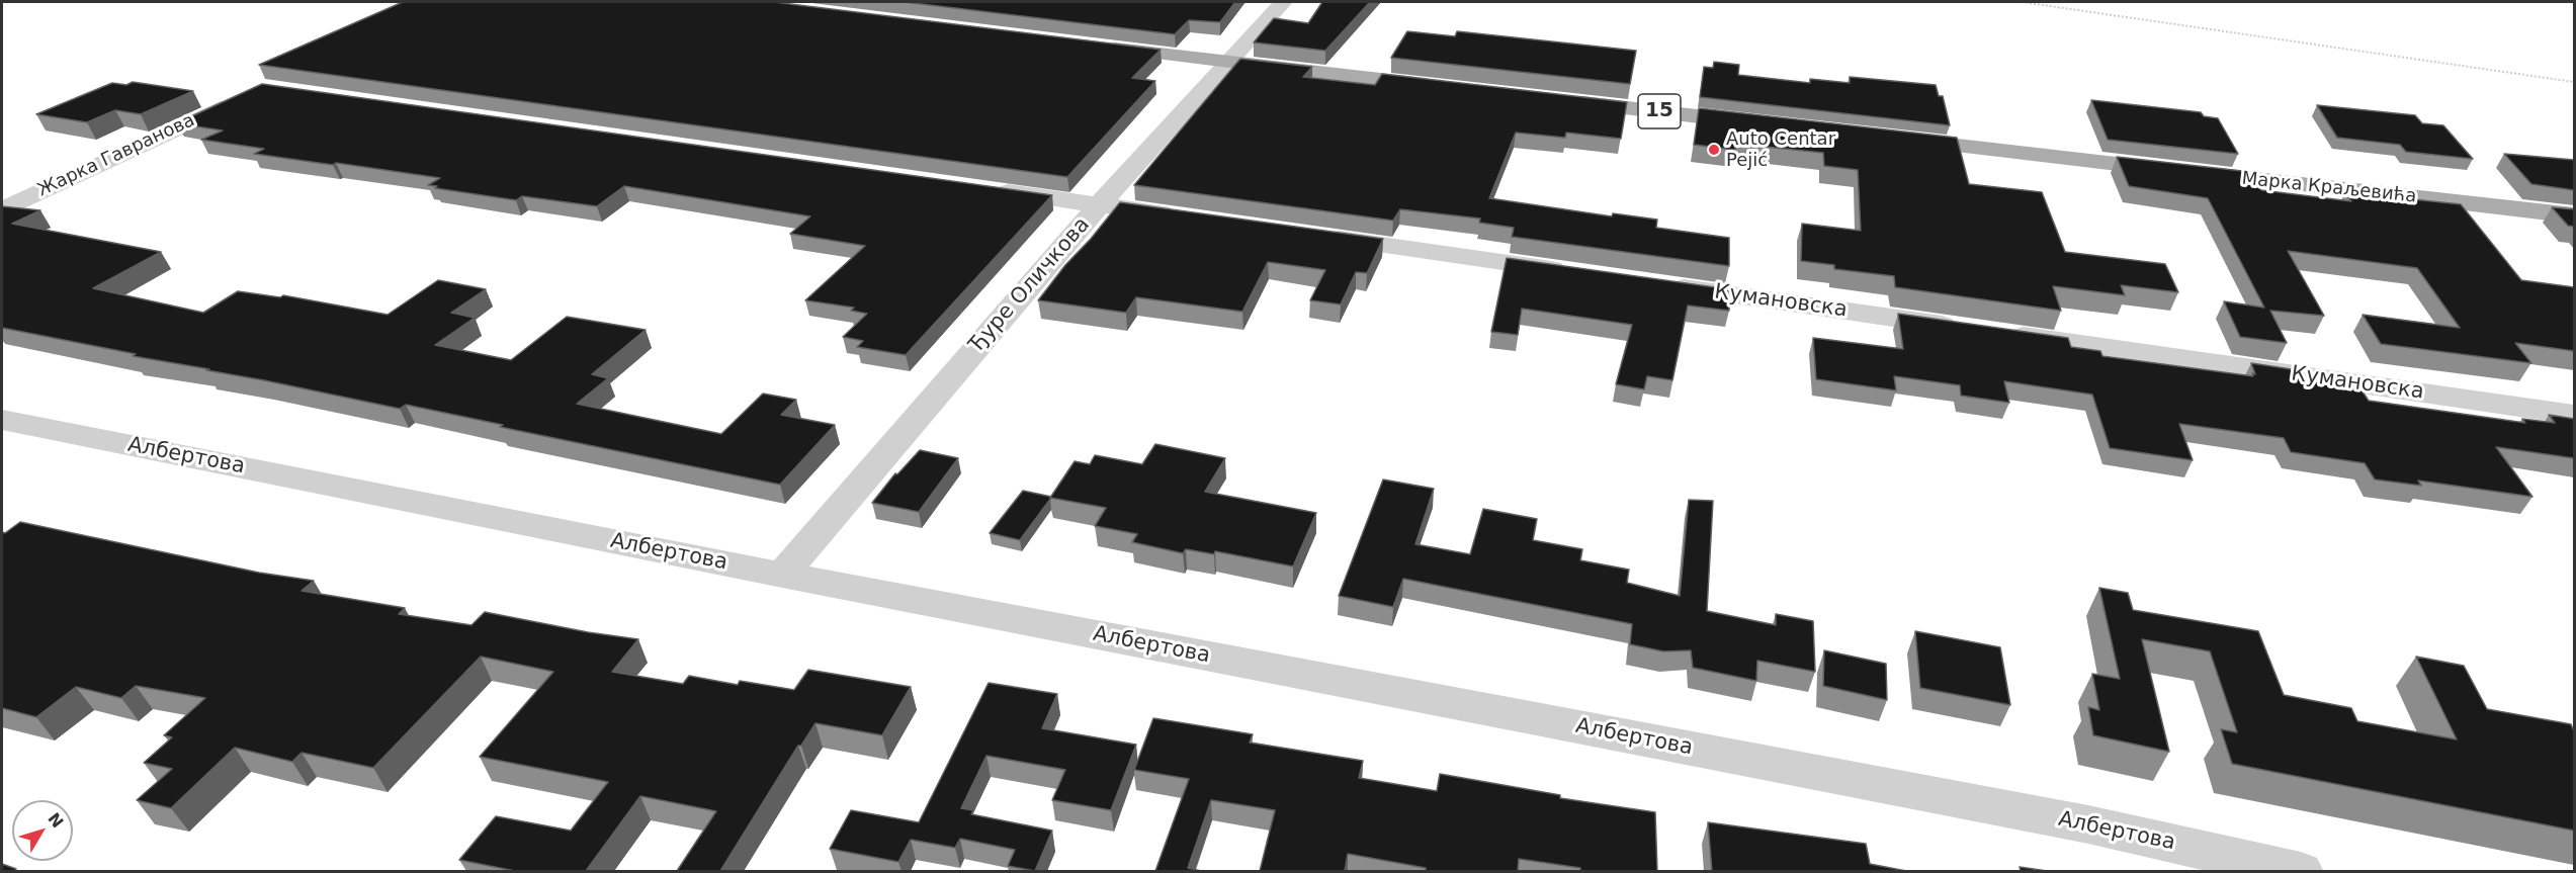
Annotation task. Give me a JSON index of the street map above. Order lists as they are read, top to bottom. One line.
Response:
{"streets":{"main road":["15","Марка Краљевића"],"street":["Жарка Гавранова","Ђуре Оличкова","Кумановска","Албертова"]},"crossings":[["Ђуре Оличкова","Албертова"]],"places":["Auto Centar Pejić"],"north":"top right"}
